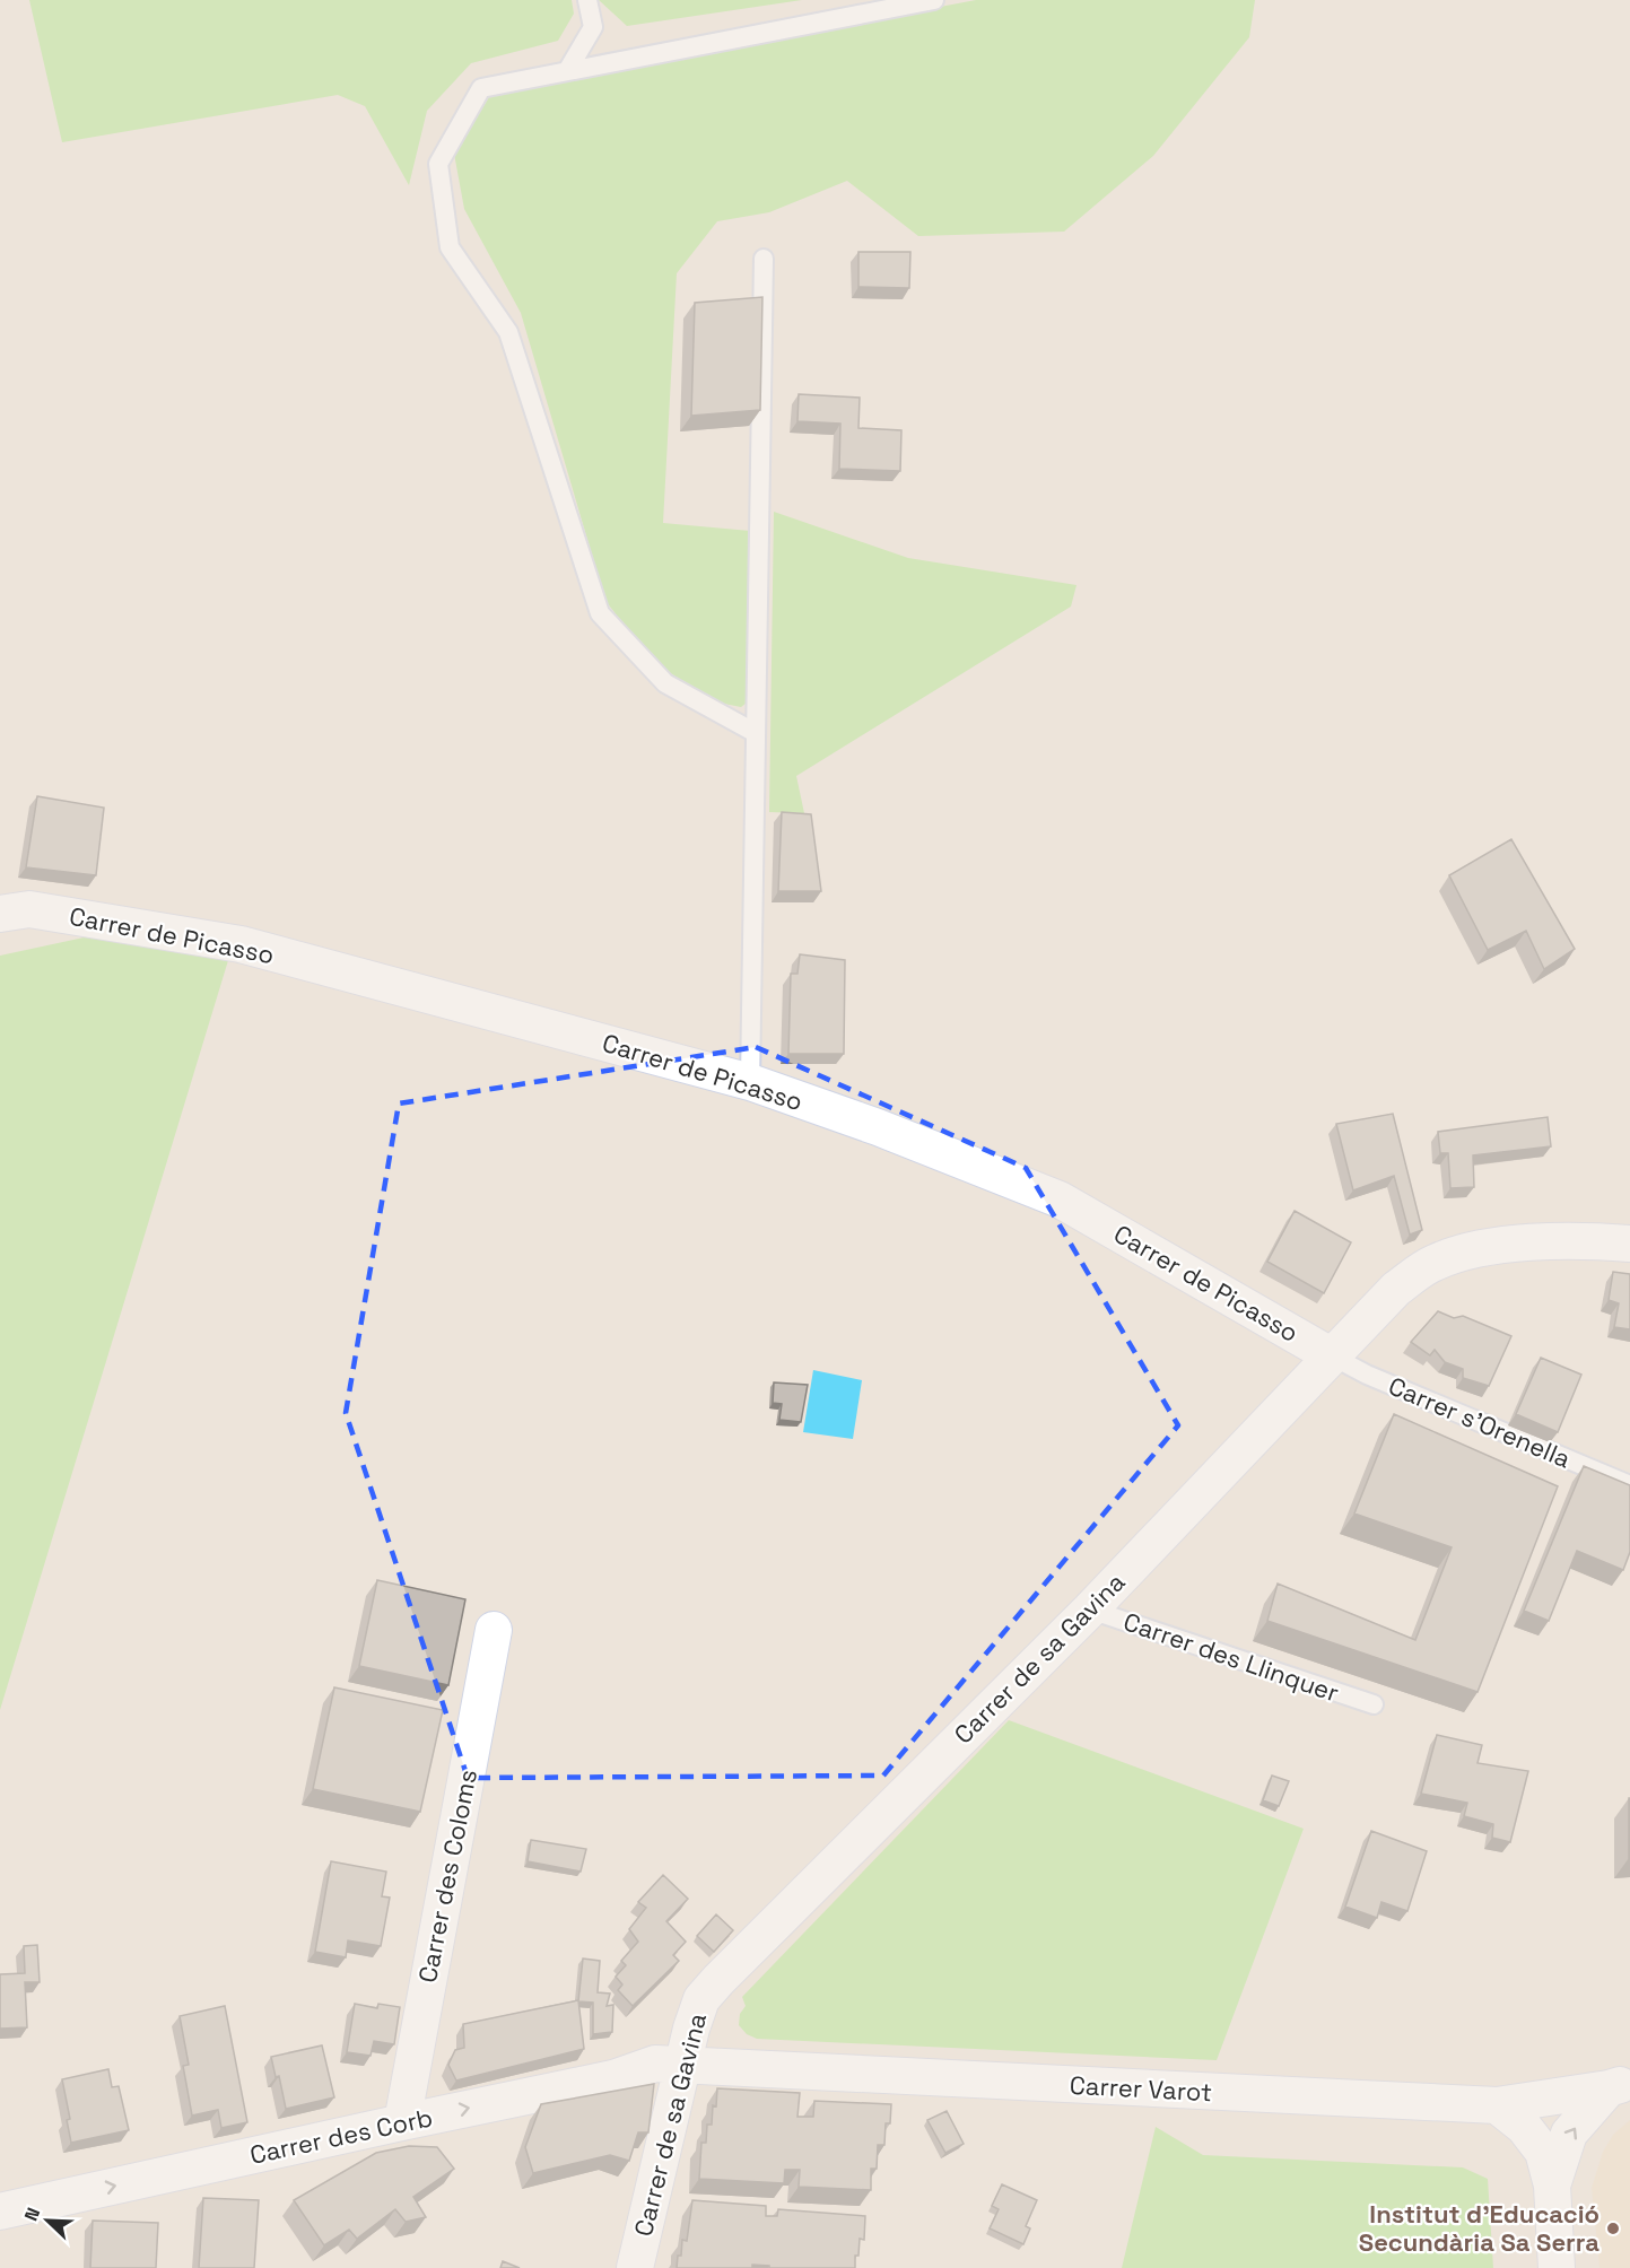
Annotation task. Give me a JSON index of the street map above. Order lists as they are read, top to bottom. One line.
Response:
{"streets":{"street":["Carrer de Picasso","Carrer de sa Gavina","Carrer des Coloms","Carrer Varot","Carrer des Corb"],"lane":["Carrer s'Orenella","Carrer des Llinquer"]},"crossings":[["Carrer de Picasso","Carrer s'Orenella"],["Carrer de Picasso","Carrer de sa Gavina"],["Carrer s'Orenella","Carrer de sa Gavina"],["Carrer des Llinquer","Carrer de sa Gavina"],["Carrer de sa Gavina","Carrer Varot"],["Carrer de sa Gavina","Carrer des Corb"],["Carrer des Coloms","Carrer des Corb"],["Carrer Varot","Carrer des Corb"]],"one_way":["Carrer des Corb"],"places":["Institut d'Educació Secundària Sa Serra"],"north":"top left"}
